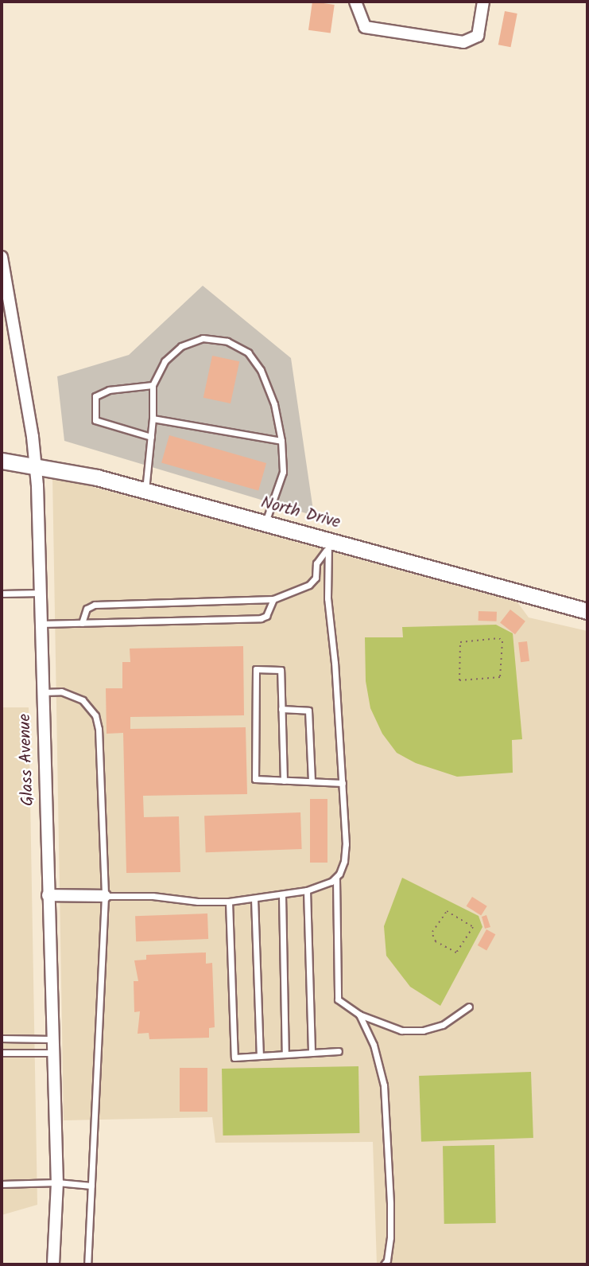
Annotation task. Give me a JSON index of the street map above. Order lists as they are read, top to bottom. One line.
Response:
{"streets":{"main road":["North Drive"],"street":["Glass Avenue"]},"crossings":[["North Drive","Glass Avenue"]]}
